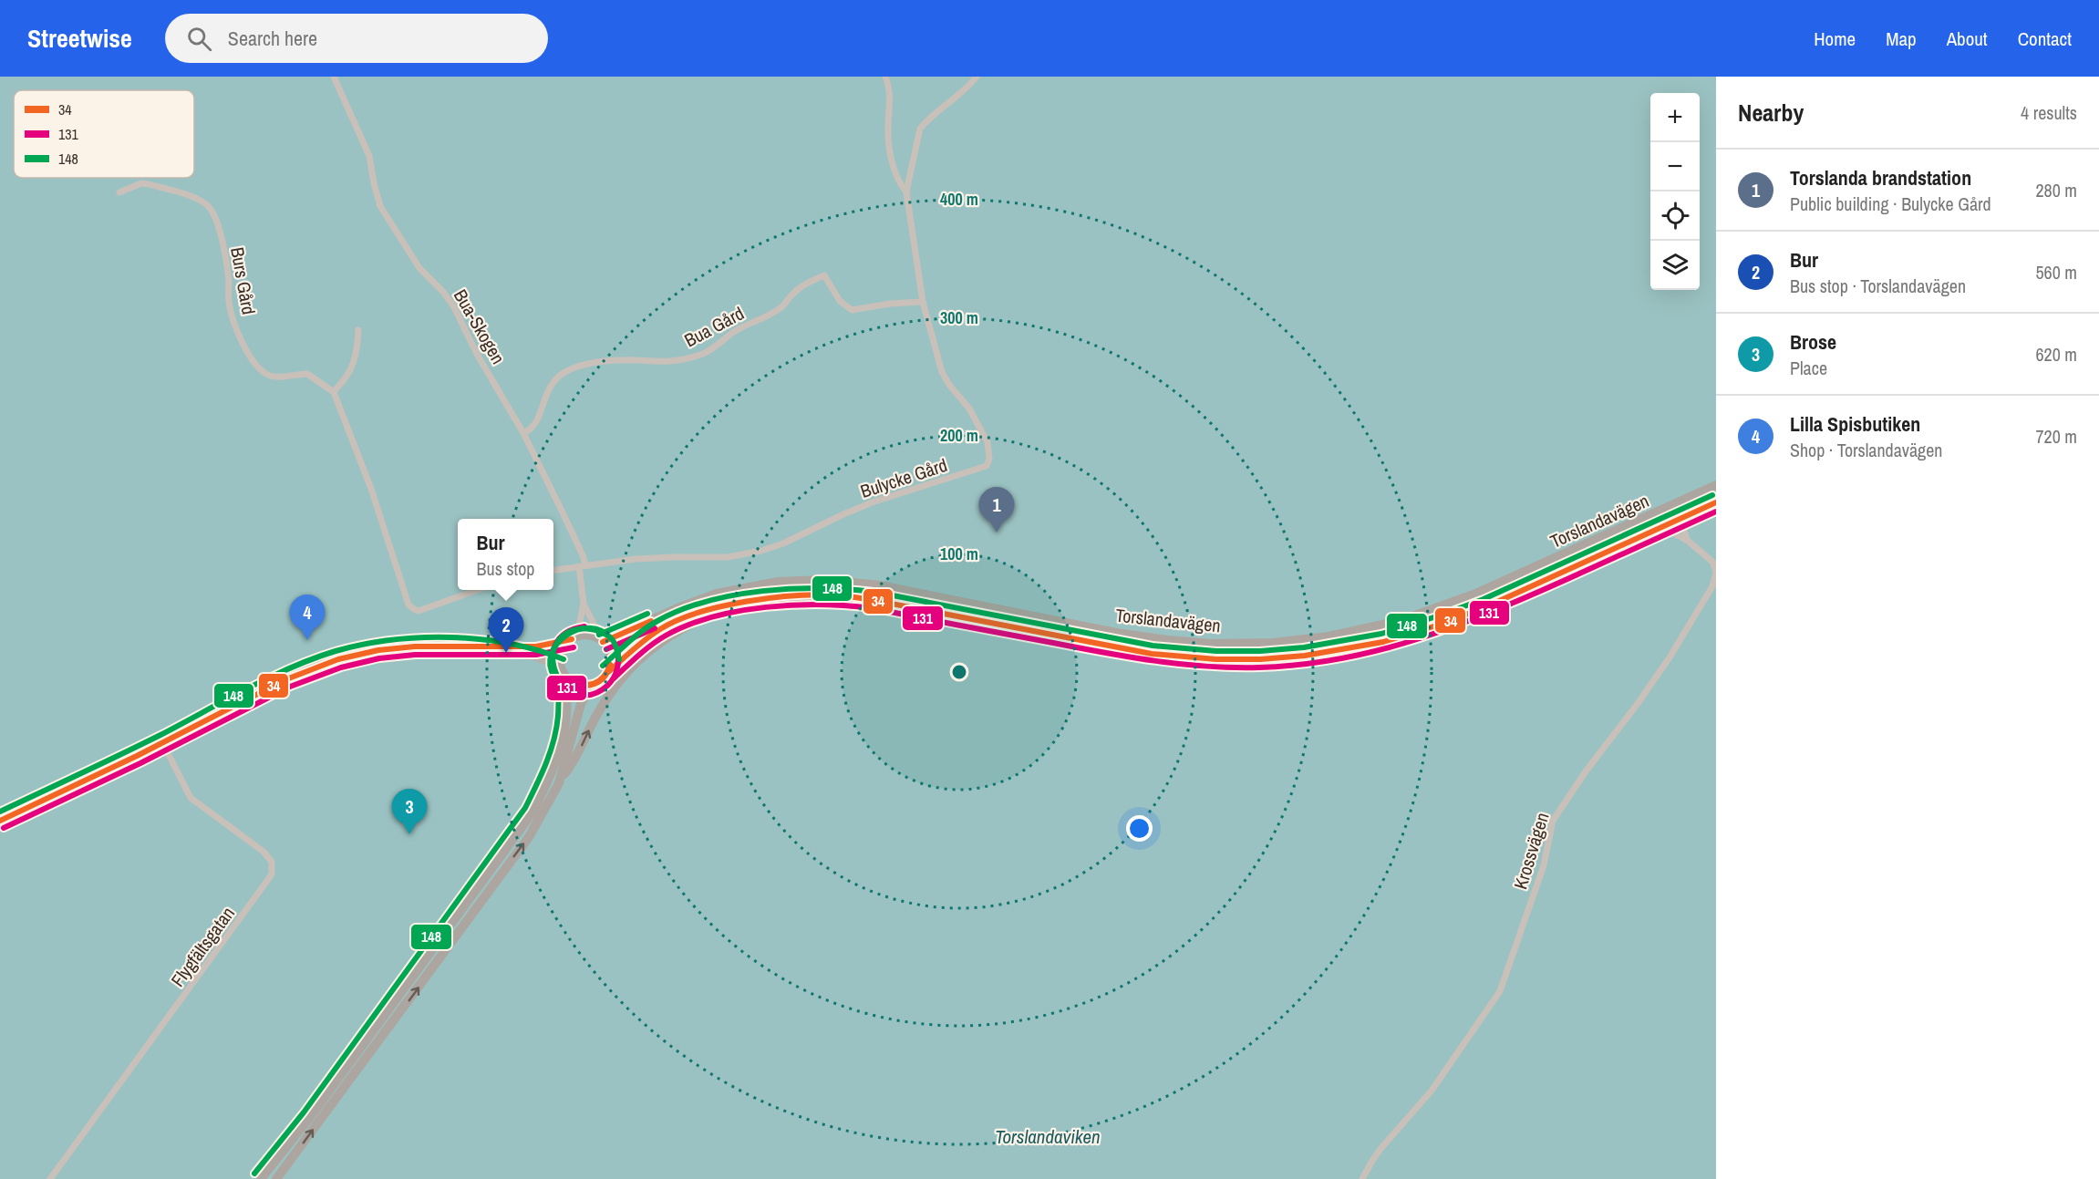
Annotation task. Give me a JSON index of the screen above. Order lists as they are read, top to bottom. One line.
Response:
{"streets":{"main road":["Torslandavägen"],"street":["Burs Gård","Bua-Skogen","Bua Gård","Bulycke Gård","Krossvägen","Flygfältsgatan"]},"crossings":[["Bua-Skogen","Bua Gård"],["Bua-Skogen","Bulycke Gård"],["Bua Gård","Bulycke Gård"],["Torslandavägen","Krossvägen"],["Torslandavägen","Flygfältsgatan"]],"water":["Torslandaviken"],"lines":["transit line 148","transit line 34","transit line 131"],"legend":["34","131","148"],"page":{"header":"Streetwise","search":"Search here","nav":["Home","Map","About","Contact"],"heading":["Nearby","4 results"],"map_buttons":["+","−"],"list":[{"mark":"1","name":"Torslanda brandstation","note":"Public building · Bulycke Gård","value":"280 m"},{"mark":"2","name":"Bur","note":"Bus stop · Torslandavägen","value":"560 m"},{"mark":"3","name":"Brose","note":"Place","value":"620 m"},{"mark":"4","name":"Lilla Spisbutiken","note":"Shop · Torslandavägen","value":"720 m"}],"pins":["1","4","2","3"],"popup":["Bur","Bus stop"]},"rings":["400 m","300 m","200 m","100 m"]}
